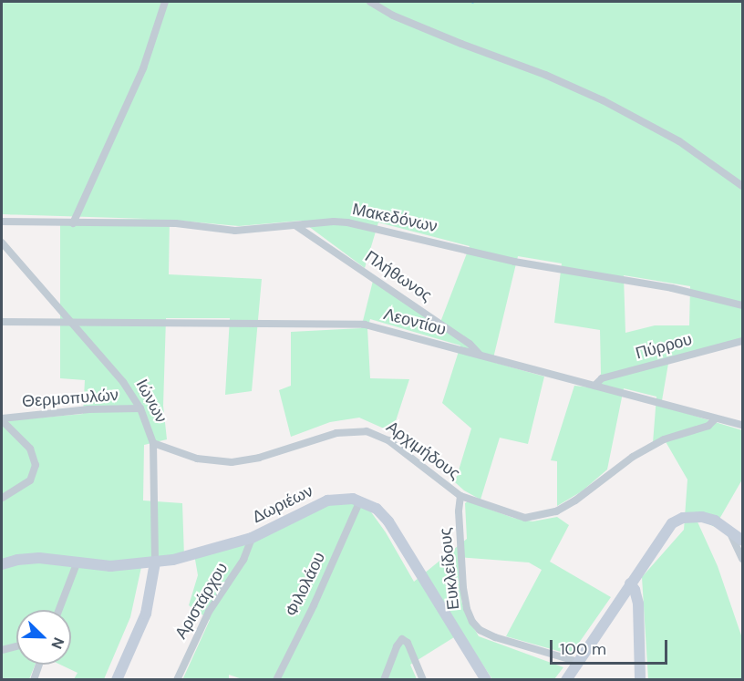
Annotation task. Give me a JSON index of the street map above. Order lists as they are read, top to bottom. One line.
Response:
{"streets":{"street":["Μακεδόνων","Πλήθωνος","Λεοντίου","Πύρρου","Θερμοπυλών","Ιώνων","Αρχιμήδους","Δωριέων","Ευκλείδους","Φιλολάου","Αριστάρχου"]},"crossings":[["Μακεδόνων","Πλήθωνος"],["Πλήθωνος","Λεοντίου"],["Λεοντίου","Πύρρου"],["Λεοντίου","Ιώνων"],["Λεοντίου","Αρχιμήδους"],["Θερμοπυλών","Ιώνων"],["Ιώνων","Αρχιμήδους"],["Ιώνων","Δωριέων"],["Αρχιμήδους","Ευκλείδους"],["Δωριέων","Φιλολάου"],["Δωριέων","Αριστάρχου"]],"scale_bar":"100 m","north":"bottom right"}
